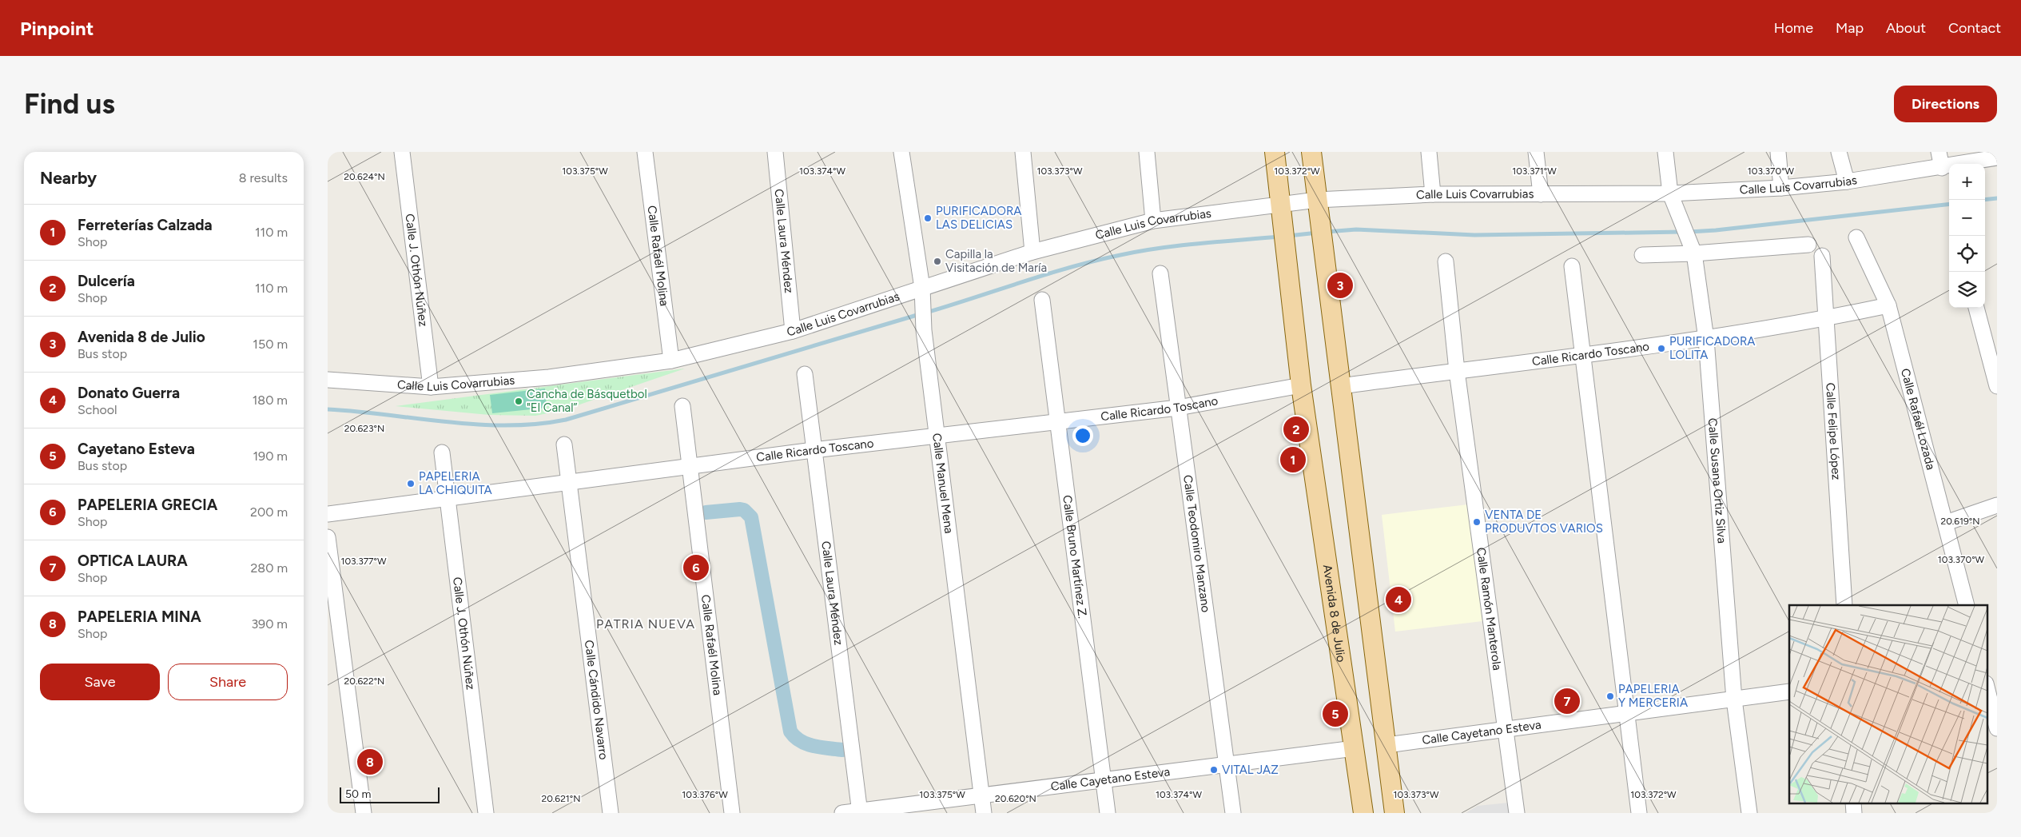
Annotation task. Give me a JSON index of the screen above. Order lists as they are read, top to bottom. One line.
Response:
{"streets":{"main road":["Avenida 8 de Julio"],"street":["Calle Luis Covarrubias","Calle Laura Méndez","Calle Rafaél Molina","Calle J. Othón Núñez","Calle Ricardo Toscano","Calle Rafaél Lozada","Calle Felipe López","Calle Susana Ortiz Silva","Calle Manuel Mena","Calle Teodomiro Manzano","Calle Bruno Martínez Z.","Calle Ramón Manterola","Calle Cándido Navarro","Calle Cayetano Esteva"]},"crossings":[["Calle Luis Covarrubias","Calle Laura Méndez"],["Calle Luis Covarrubias","Calle Rafaél Molina"],["Calle Luis Covarrubias","Calle J. Othón Núñez"],["Calle Luis Covarrubias","Calle Susana Ortiz Silva"],["Calle Luis Covarrubias","Calle Manuel Mena"],["Calle Luis Covarrubias","Avenida 8 de Julio"],["Calle Laura Méndez","Calle Ricardo Toscano"],["Calle Laura Méndez","Calle Cayetano Esteva"],["Calle Rafaél Molina","Calle Ricardo Toscano"],["Calle J. Othón Núñez","Calle Ricardo Toscano"],["Calle Ricardo Toscano","Calle Rafaél Lozada"],["Calle Ricardo Toscano","Calle Felipe López"],["Calle Ricardo Toscano","Calle Susana Ortiz Silva"],["Calle Ricardo Toscano","Calle Manuel Mena"],["Calle Ricardo Toscano","Calle Teodomiro Manzano"],["Calle Ricardo Toscano","Calle Bruno Martínez Z."],["Calle Ricardo Toscano","Calle Ramón Manterola"],["Calle Ricardo Toscano","Avenida 8 de Julio"],["Calle Ricardo Toscano","Calle Cándido Navarro"],["Calle Susana Ortiz Silva","Calle Cayetano Esteva"],["Calle Manuel Mena","Calle Cayetano Esteva"],["Calle Teodomiro Manzano","Calle Cayetano Esteva"],["Calle Bruno Martínez Z.","Calle Cayetano Esteva"],["Calle Ramón Manterola","Calle Cayetano Esteva"],["Avenida 8 de Julio","Calle Cayetano Esteva"]],"districts":["PATRIA NUEVA"],"places":["PURIFICADORA LAS DELICIAS","Capilla la Visitación de María","PURIFICADORA LOLITA","Cancha de Básquetbol \"El Canal”","PAPELERIA LA CHIQUITA","VENTA DE PRODUVTOS VARIOS","PAPELERIA Y MERCERIA","VITAL JAZ"],"scale_bar":"50 m","page":{"header":"Pinpoint","nav":["Home","Map","About","Contact"],"buttons":["Directions",["Save","Share"]],"title":"Find us","heading":["Nearby","8 results"],"map_buttons":["+","−"],"list":[{"mark":"1","name":"Ferreterías Calzada","note":"Shop","value":"110 m"},{"mark":"2","name":"Dulcería","note":"Shop","value":"110 m"},{"mark":"3","name":"Avenida 8 de Julio","note":"Bus stop","value":"150 m"},{"mark":"4","name":"Donato Guerra","note":"School","value":"180 m"},{"mark":"5","name":"Cayetano Esteva","note":"Bus stop","value":"190 m"},{"mark":"6","name":"PAPELERIA GRECIA","note":"Shop","value":"200 m"},{"mark":"7","name":"OPTICA LAURA","note":"Shop","value":"280 m"},{"mark":"8","name":"PAPELERIA MINA","note":"Shop","value":"390 m"}],"pins":["3","2","1","6","4","7","5","8"],"scale":"50 m"},"coordinates":["103.375°W","103.374°W","103.373°W","103.372°W","103.370°W","103.371°W","20.624°N","20.623°N","20.619°N","103.377°W","20.622°N","103.376°W","20.621°N","20.620°N"]}
